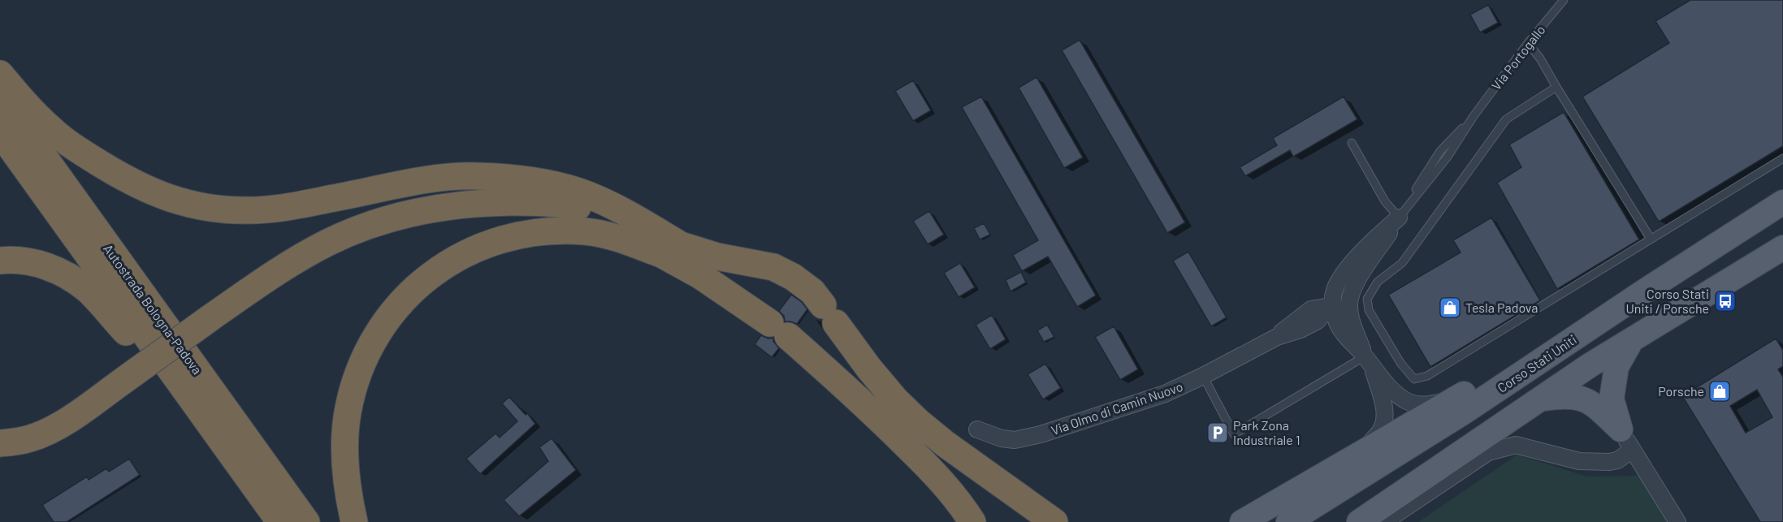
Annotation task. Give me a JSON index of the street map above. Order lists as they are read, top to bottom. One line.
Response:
{"streets":{"highway":["Autostrada Bologna-Padova"],"main road":["Corso Stati Uniti"],"street":["Via Portogallo","Via Olmo di Camin Nuovo"]},"crossings":[["Via Portogallo","Via Olmo di Camin Nuovo"]],"places":{"bus stop":["Corso Stati Uniti / Porsche"],"shop":["Tesla Padova","Porsche"],"parking":["Park Zona Industriale 1"]}}
